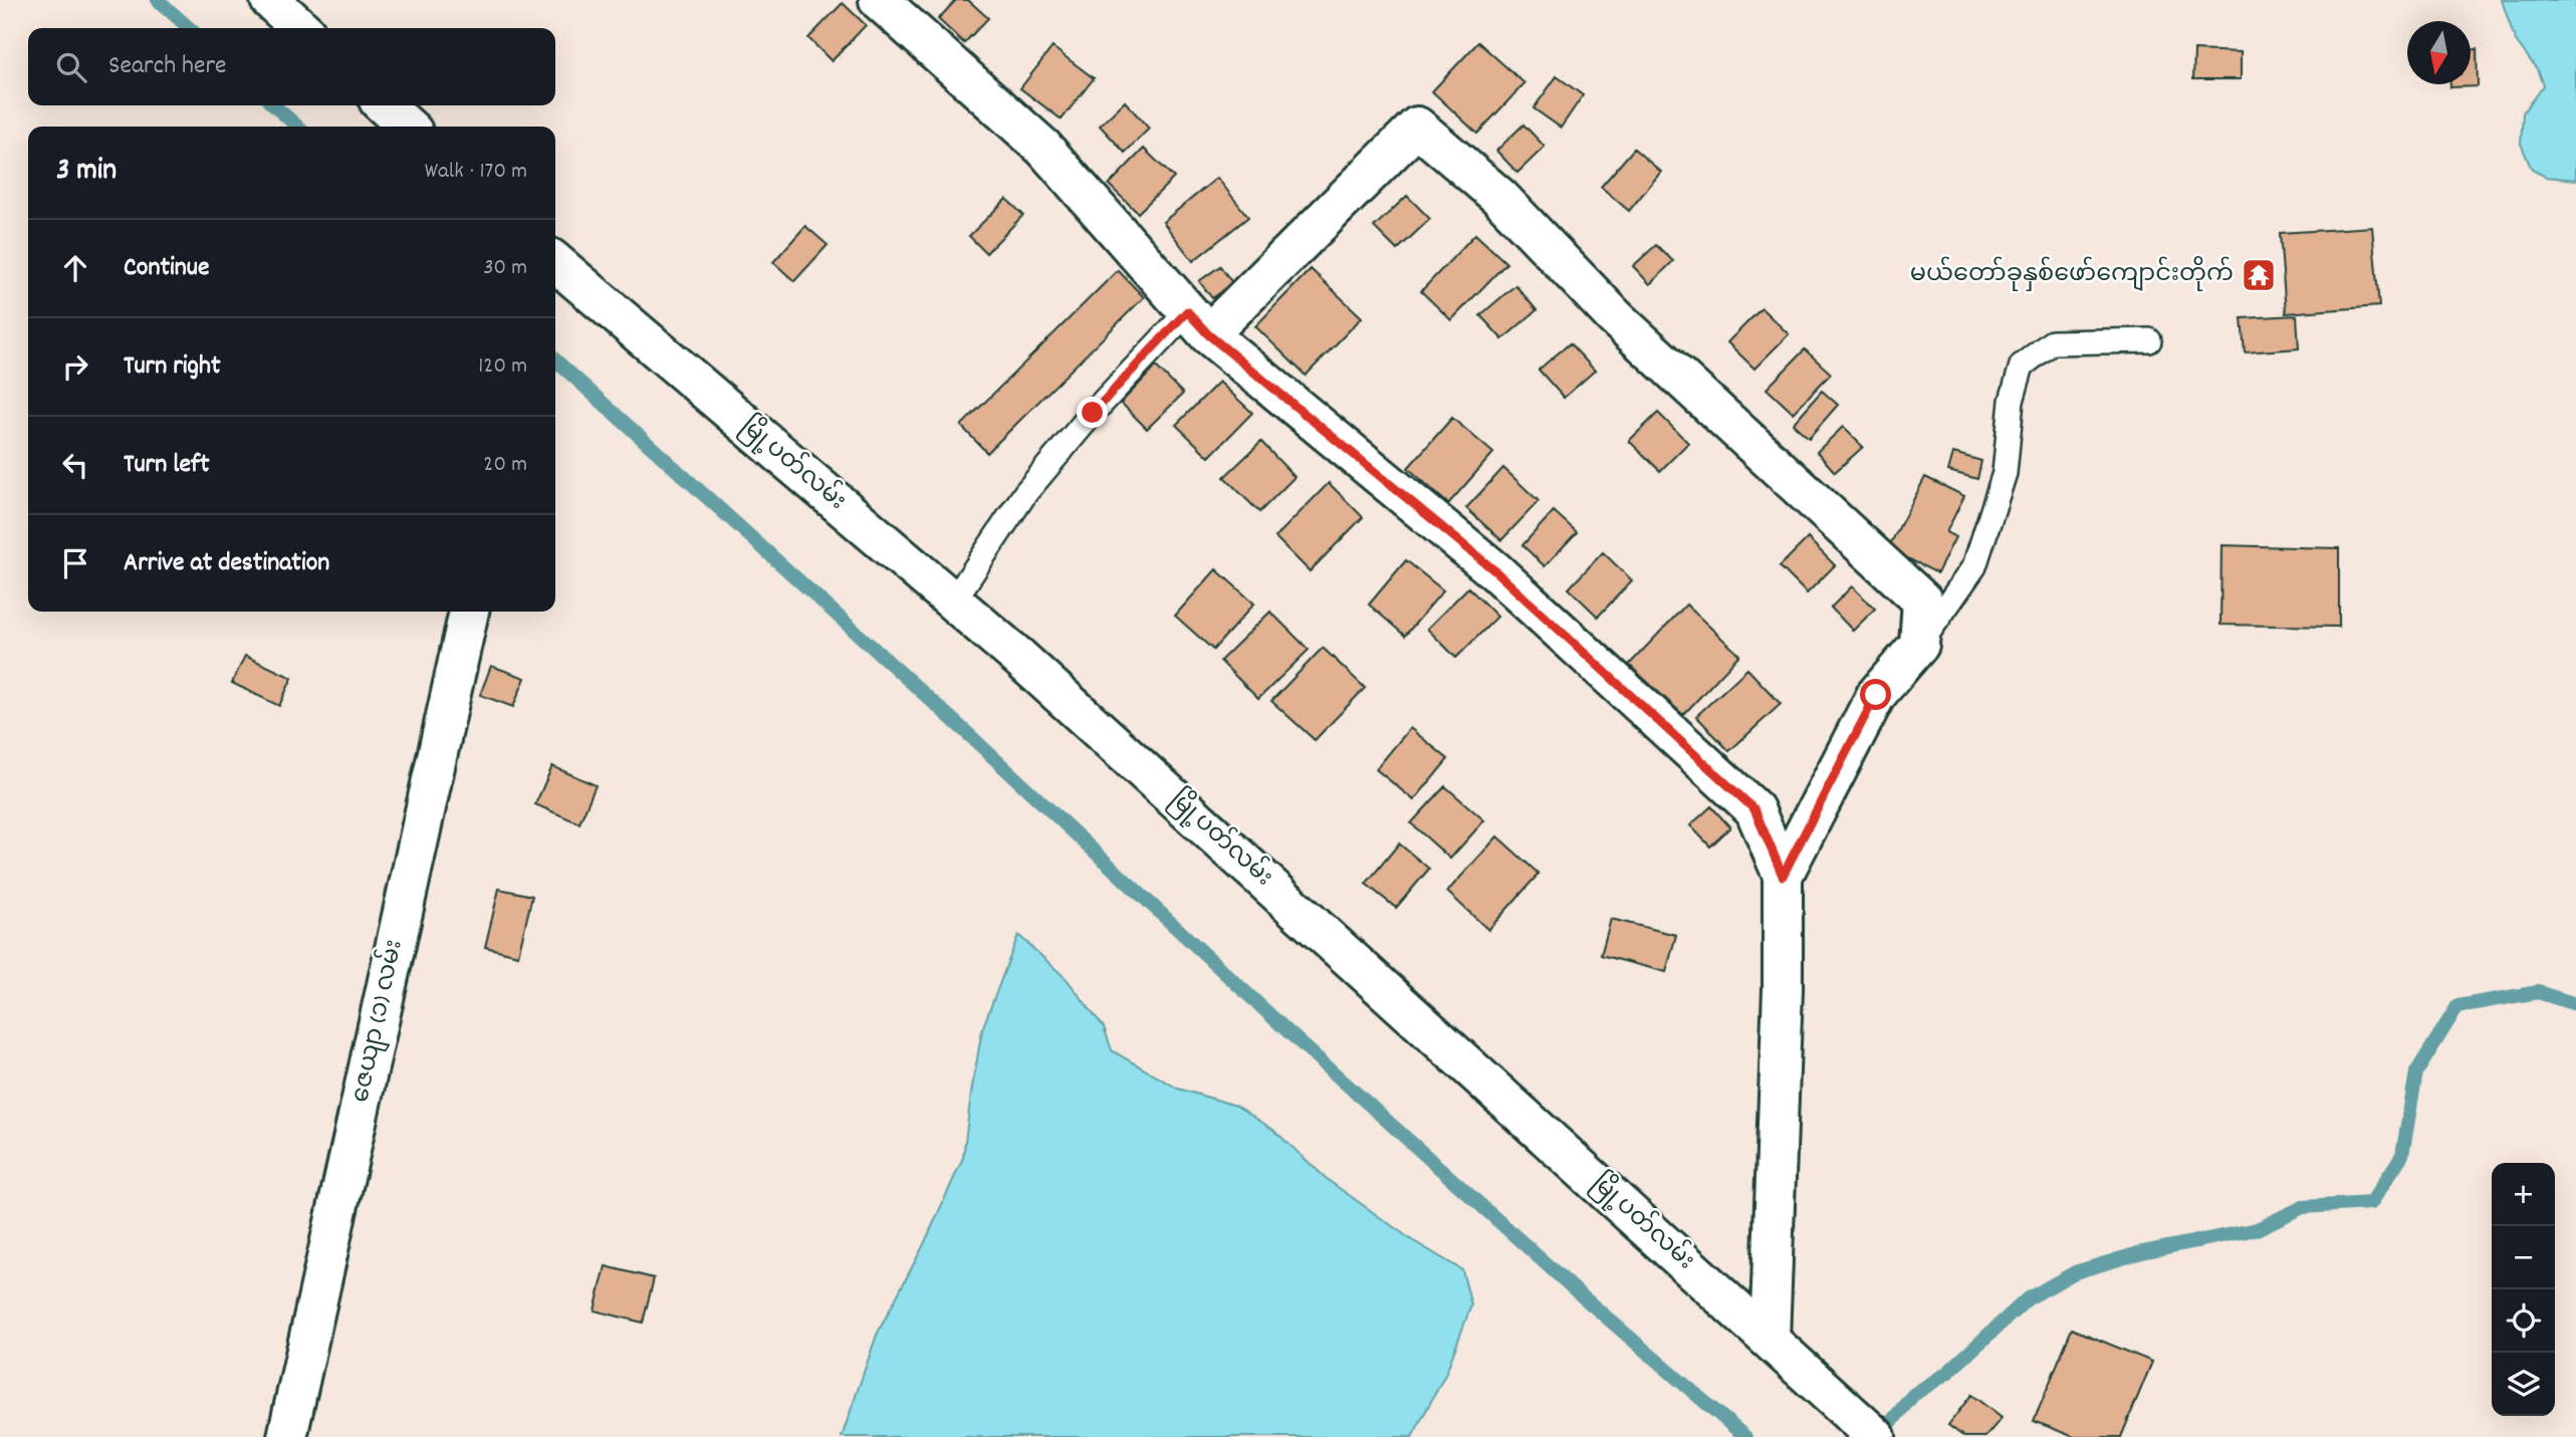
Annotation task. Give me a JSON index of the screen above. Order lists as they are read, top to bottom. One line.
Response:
{"streets":{"street":["မြို့ပတ်လမ်း","ဇေယျာ (၁) လမ်း"]},"places":{"temple":["မယ်တော်ခုနှစ်ဖော်ကျောင်းတိုက်"]},"north":"bottom","page":{"search":"Search here","heading":["3 min","Walk · 170 m"],"list":[["Continue","30 m"],["Turn right","120 m"],["Turn left","20 m"],"Arrive at destination"],"map_buttons":["+","−"]}}
